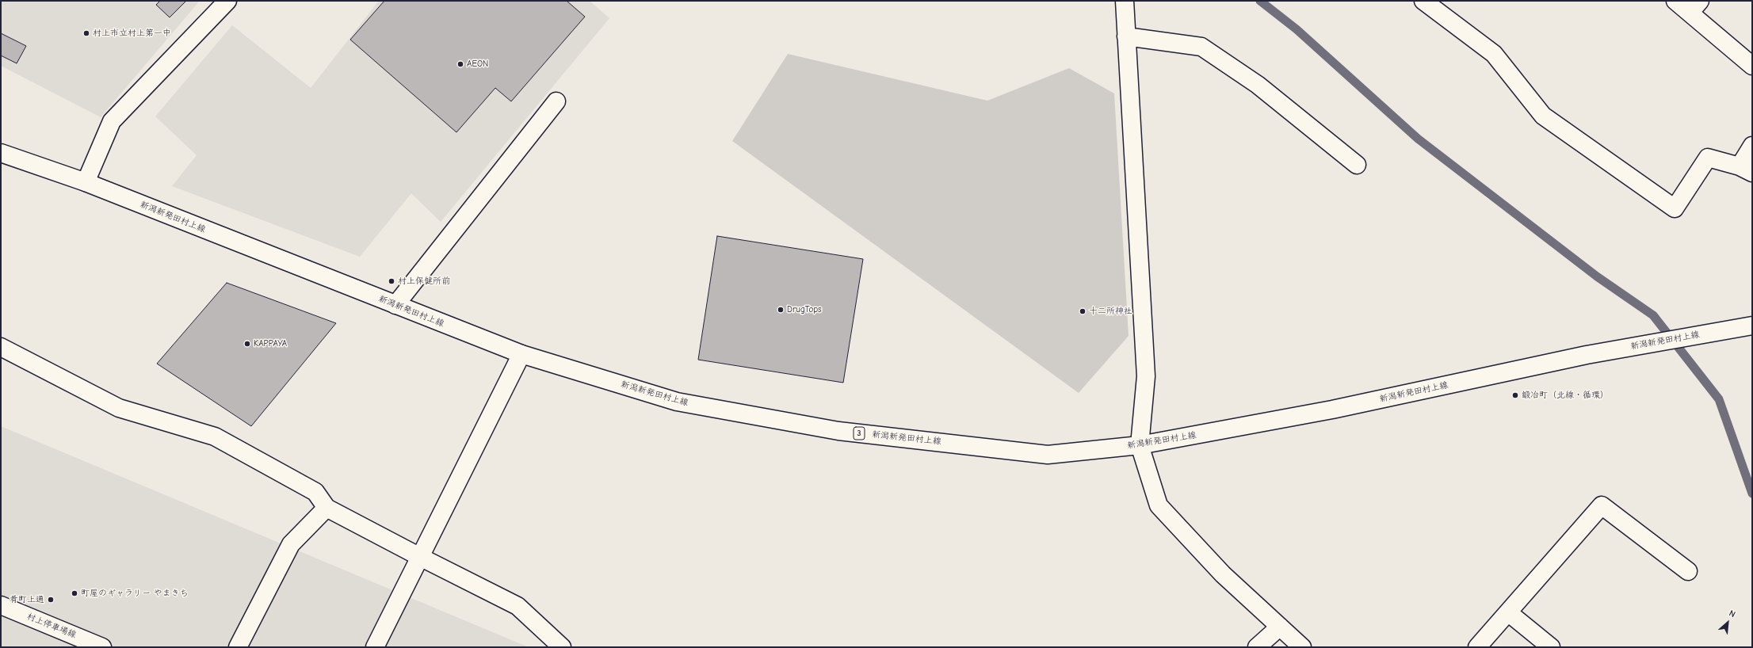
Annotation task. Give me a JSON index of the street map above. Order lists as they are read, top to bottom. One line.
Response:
{"streets":{"street":["新潟新発田村上線","3","村上停車場線"]},"places":["村上市立村上第一中","AEON","村上保健所前","DrugTops","十二所神社","KAPPAYA","鍛冶町（北線・循環）","町屋のギャラリー やまきち","肴町上通"],"north":"top right"}
